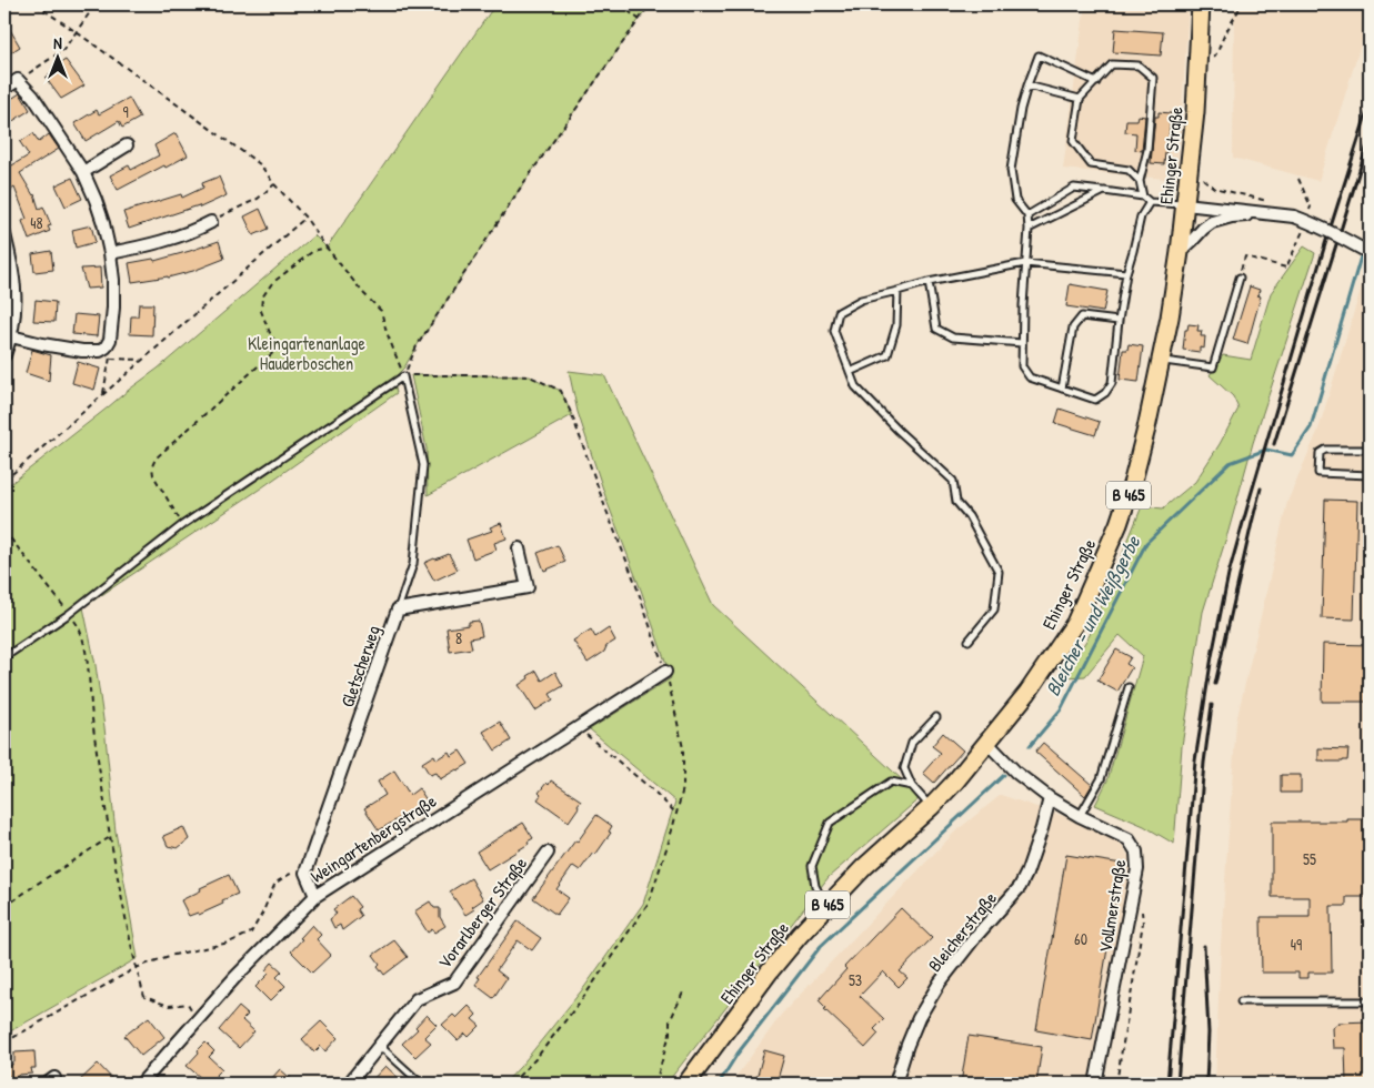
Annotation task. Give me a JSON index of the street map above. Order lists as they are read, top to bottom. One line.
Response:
{"streets":{"main road":["Ehinger Straße","B 465"],"street":["Gletscherweg","Weingartenbergstraße","Vollmerstraße","Vorarlberger Straße","Bleicherstraße"]},"crossings":[["Ehinger Straße","Vollmerstraße"],["Vollmerstraße","Bleicherstraße"]],"water":["Bleicher- und Weißgerbe"],"parks":["Kleingartenanlage Hauderboschen"],"house_numbers":["9","48","8","55","60","49","53"],"north":"top"}
